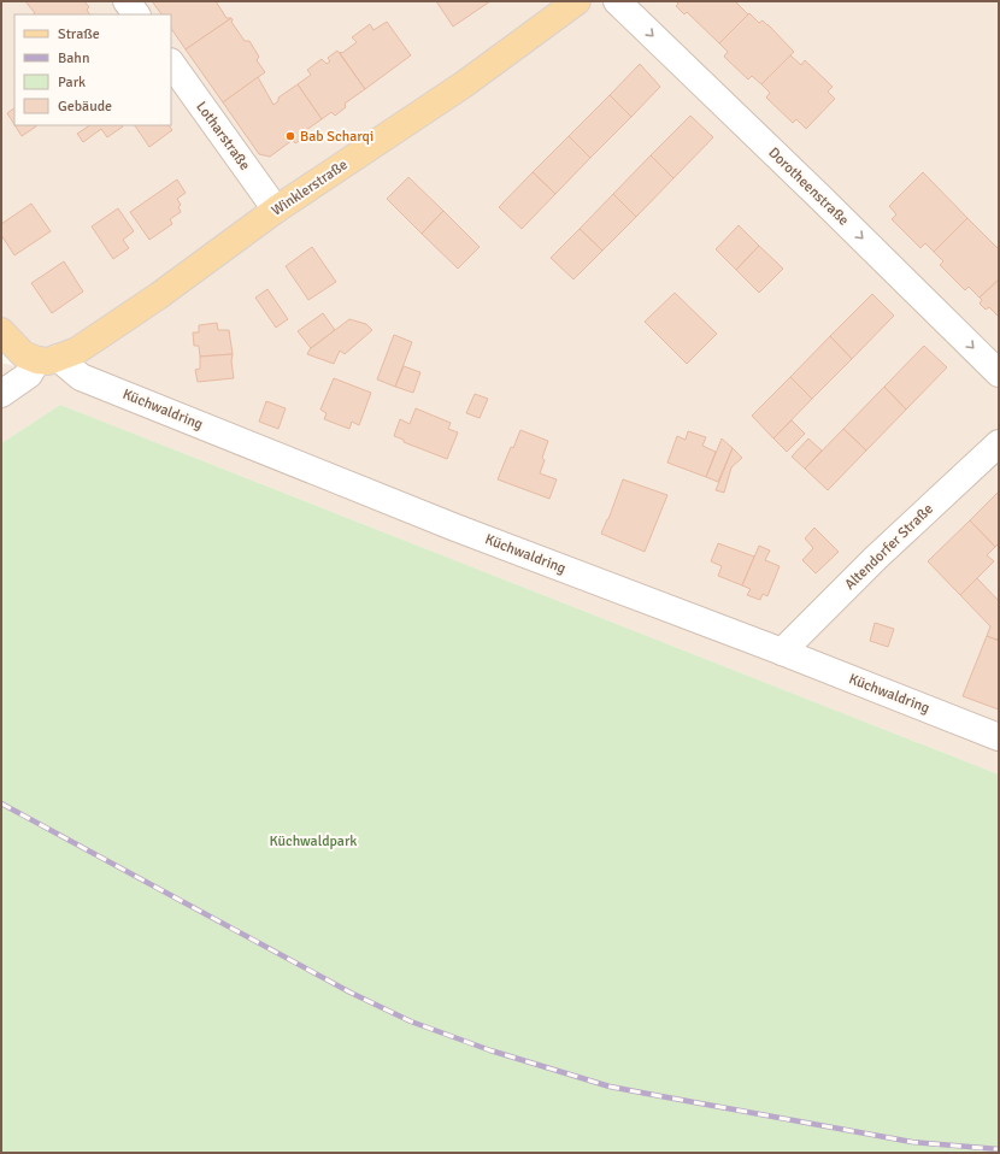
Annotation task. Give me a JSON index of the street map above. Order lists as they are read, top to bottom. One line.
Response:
{"streets":{"main road":["Winklerstraße"],"street":["Lotharstraße","Dorotheenstraße","Küchwaldring","Altendorfer Straße"]},"crossings":[["Lotharstraße","Winklerstraße"],["Winklerstraße","Küchwaldring"],["Küchwaldring","Altendorfer Straße"]],"one_way":["Dorotheenstraße"],"parks":["Küchwaldpark"],"places":["Bab Scharqi"],"legend":["Straße","Bahn","Park","Gebäude"]}
